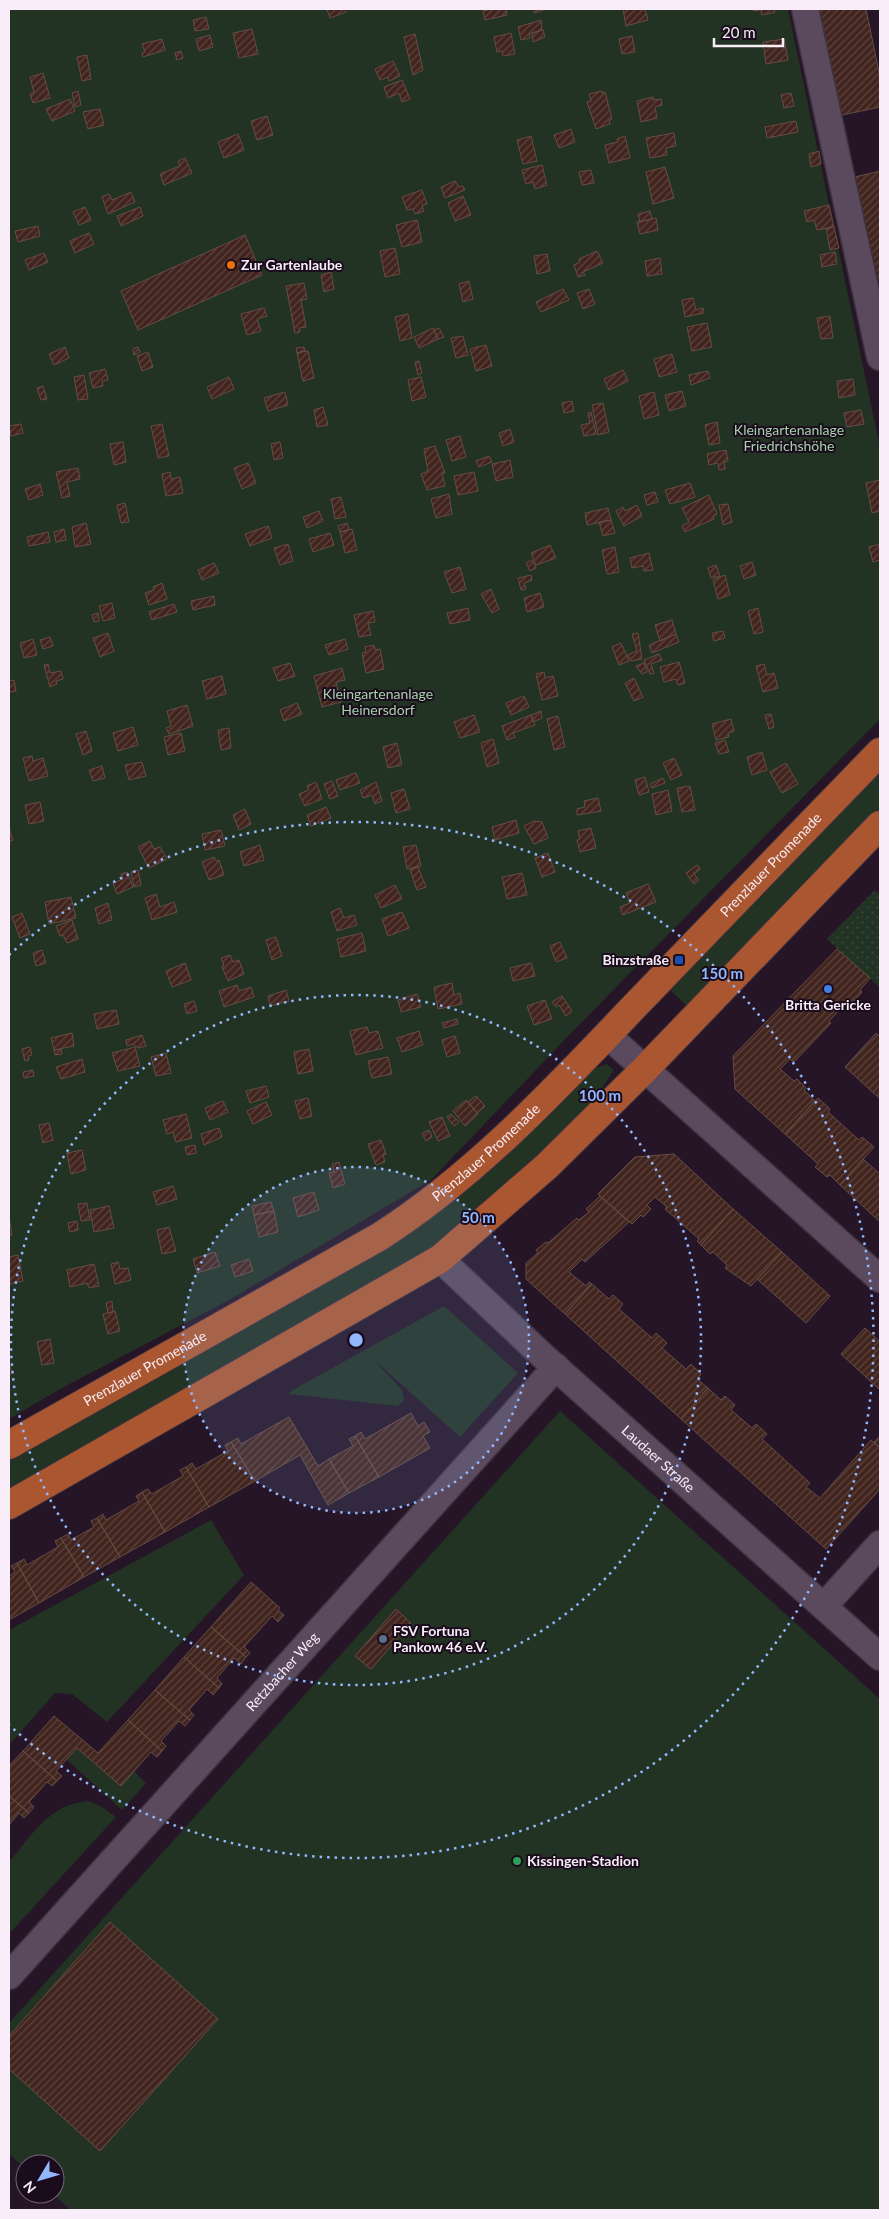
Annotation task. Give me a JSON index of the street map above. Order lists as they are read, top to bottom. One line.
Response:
{"streets":{"main road":["Prenzlauer Promenade"],"street":["Laudaer Straße","Retzbacher Weg"]},"crossings":[["Laudaer Straße","Retzbacher Weg"]],"parks":["Kleingartenanlage Friedrichshöhe","Kleingartenanlage Heinersdorf"],"places":{"other":["Zur Gartenlaube","Britta Gericke","FSV Fortuna Pankow 46 e.V.","Kissingen-Stadion"],"transit":["Binzstraße"]},"scale_bar":"20 m","north":"bottom left","rings":["150 m","100 m","50 m"]}
